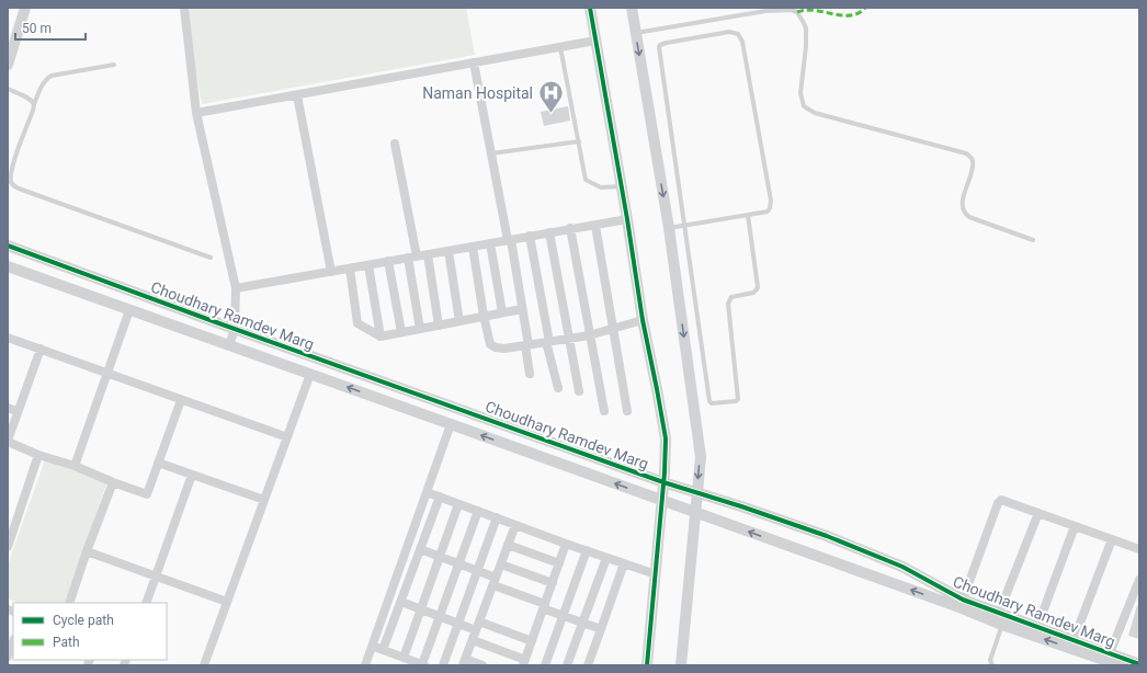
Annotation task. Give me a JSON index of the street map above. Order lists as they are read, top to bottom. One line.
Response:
{"streets":{"street":["Choudhary Ramdev Marg"]},"places":{"hospital":["Naman Hospital"]},"legend":["Cycle path","Path"],"scale_bar":"50 m"}
